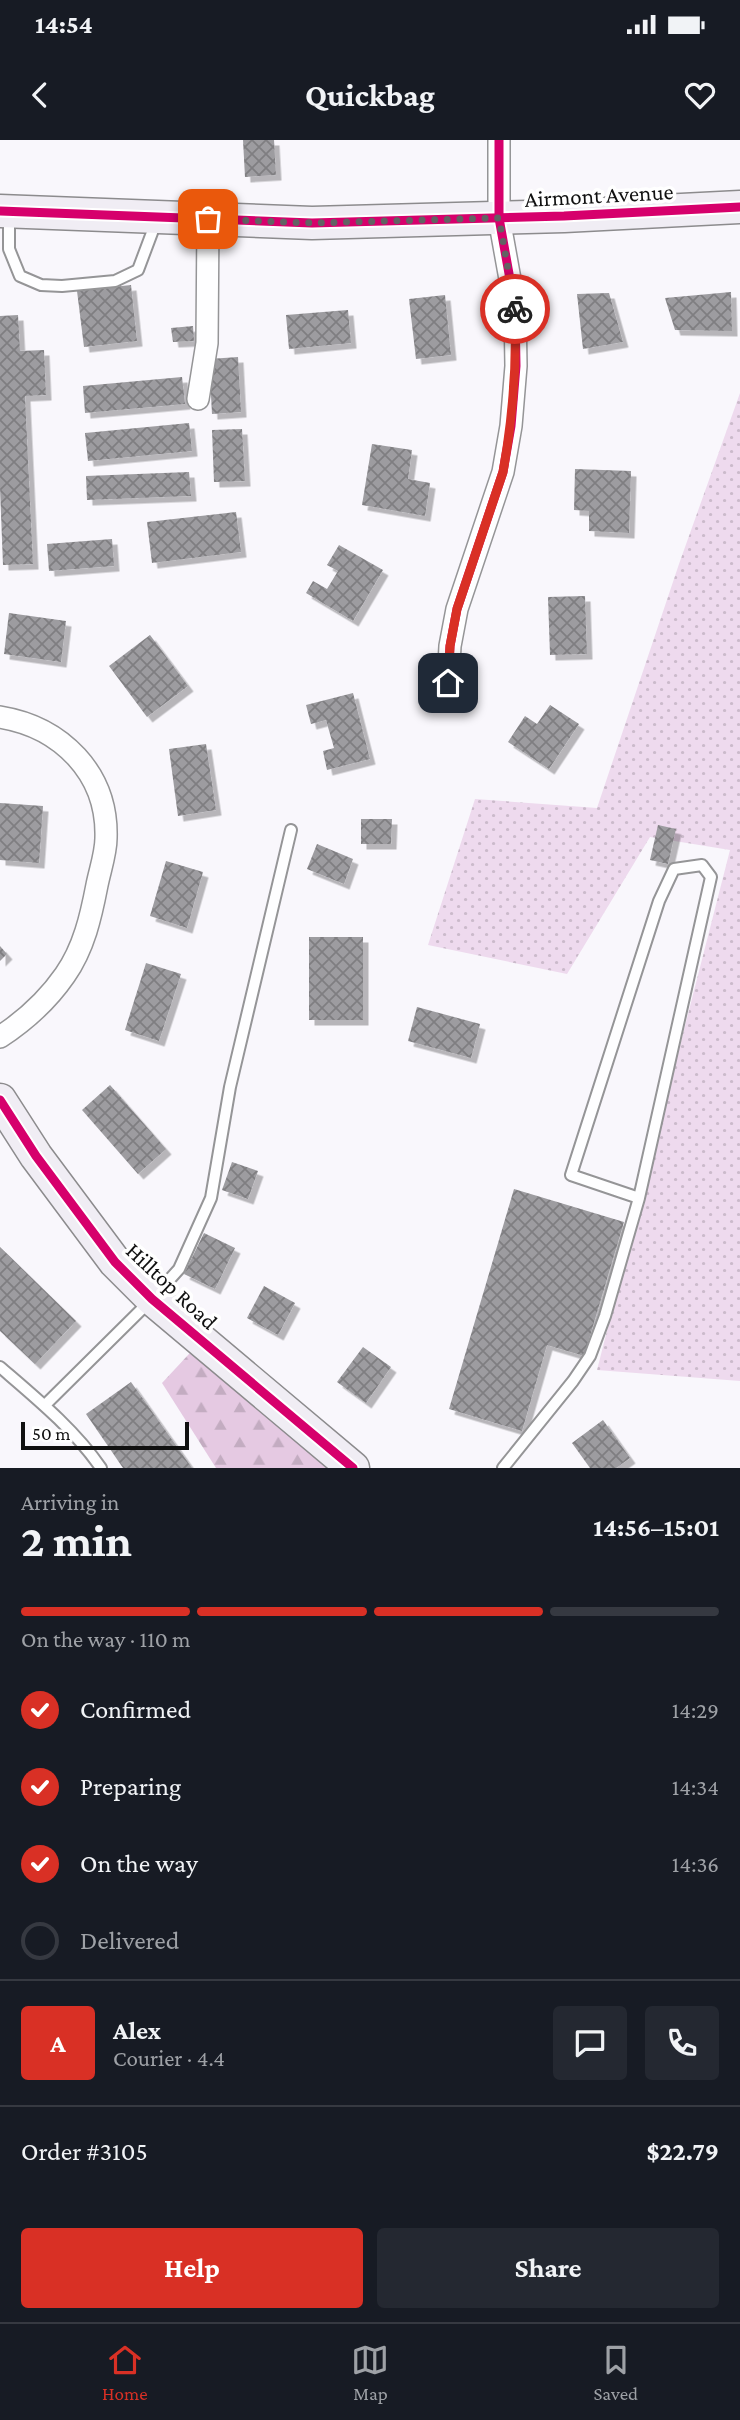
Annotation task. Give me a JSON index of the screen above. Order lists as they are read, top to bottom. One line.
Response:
{"streets":{"street":["Airmont Avenue","Hilltop Road"]},"scale_bar":"50 m","page":{"status":"14:54","header":"Quickbag","scale":"50 m","heading":["2 min","Arriving in","14:56–15:01"],"panel":["Alex","Courier · 4.4","Order #3105","$22.79"],"bar":"On the way · 110 m","list":[["Confirmed","14:29"],["Preparing","14:34"],["On the way","14:36"],"Delivered"],"round":"A","buttons":["Help","Share"],"tabs":["Home","Map","Saved"]}}
